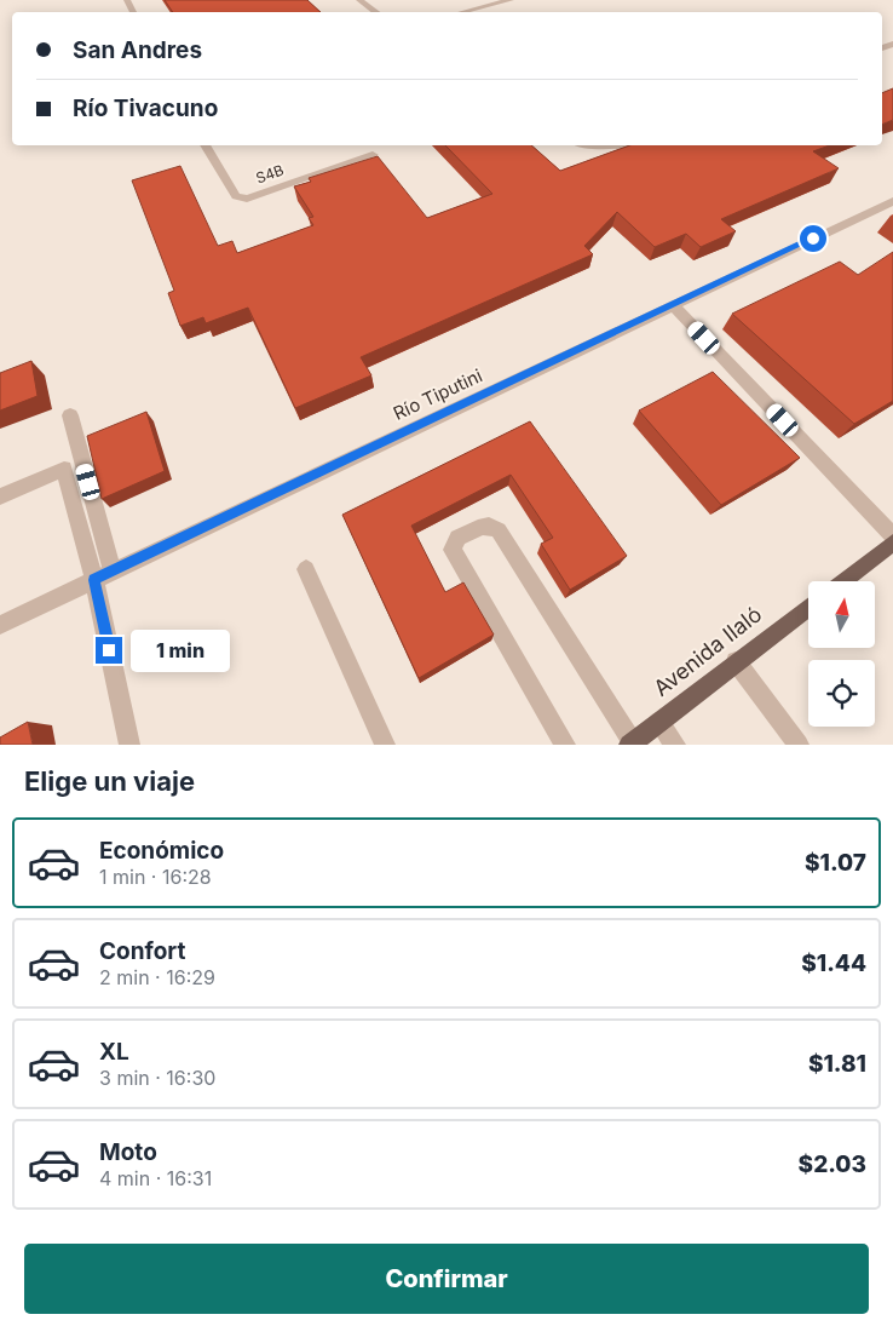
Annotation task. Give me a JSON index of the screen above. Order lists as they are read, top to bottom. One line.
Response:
{"streets":{"main road":["Avenida Ilaló"],"street":["S4B","Río Tiputini"]},"north":"top","page":{"banner":["San Andres","Río Tivacuno"],"bubble":"1 min","heading":"Elige un viaje","list":[{"name":"Económico","note":"1 min · 16:28","value":"$1.07"},{"name":"Confort","note":"2 min · 16:29","value":"$1.44"},{"name":"XL","note":"3 min · 16:30","value":"$1.81"},{"name":"Moto","note":"4 min · 16:31","value":"$2.03"}],"buttons":"Confirmar"}}
